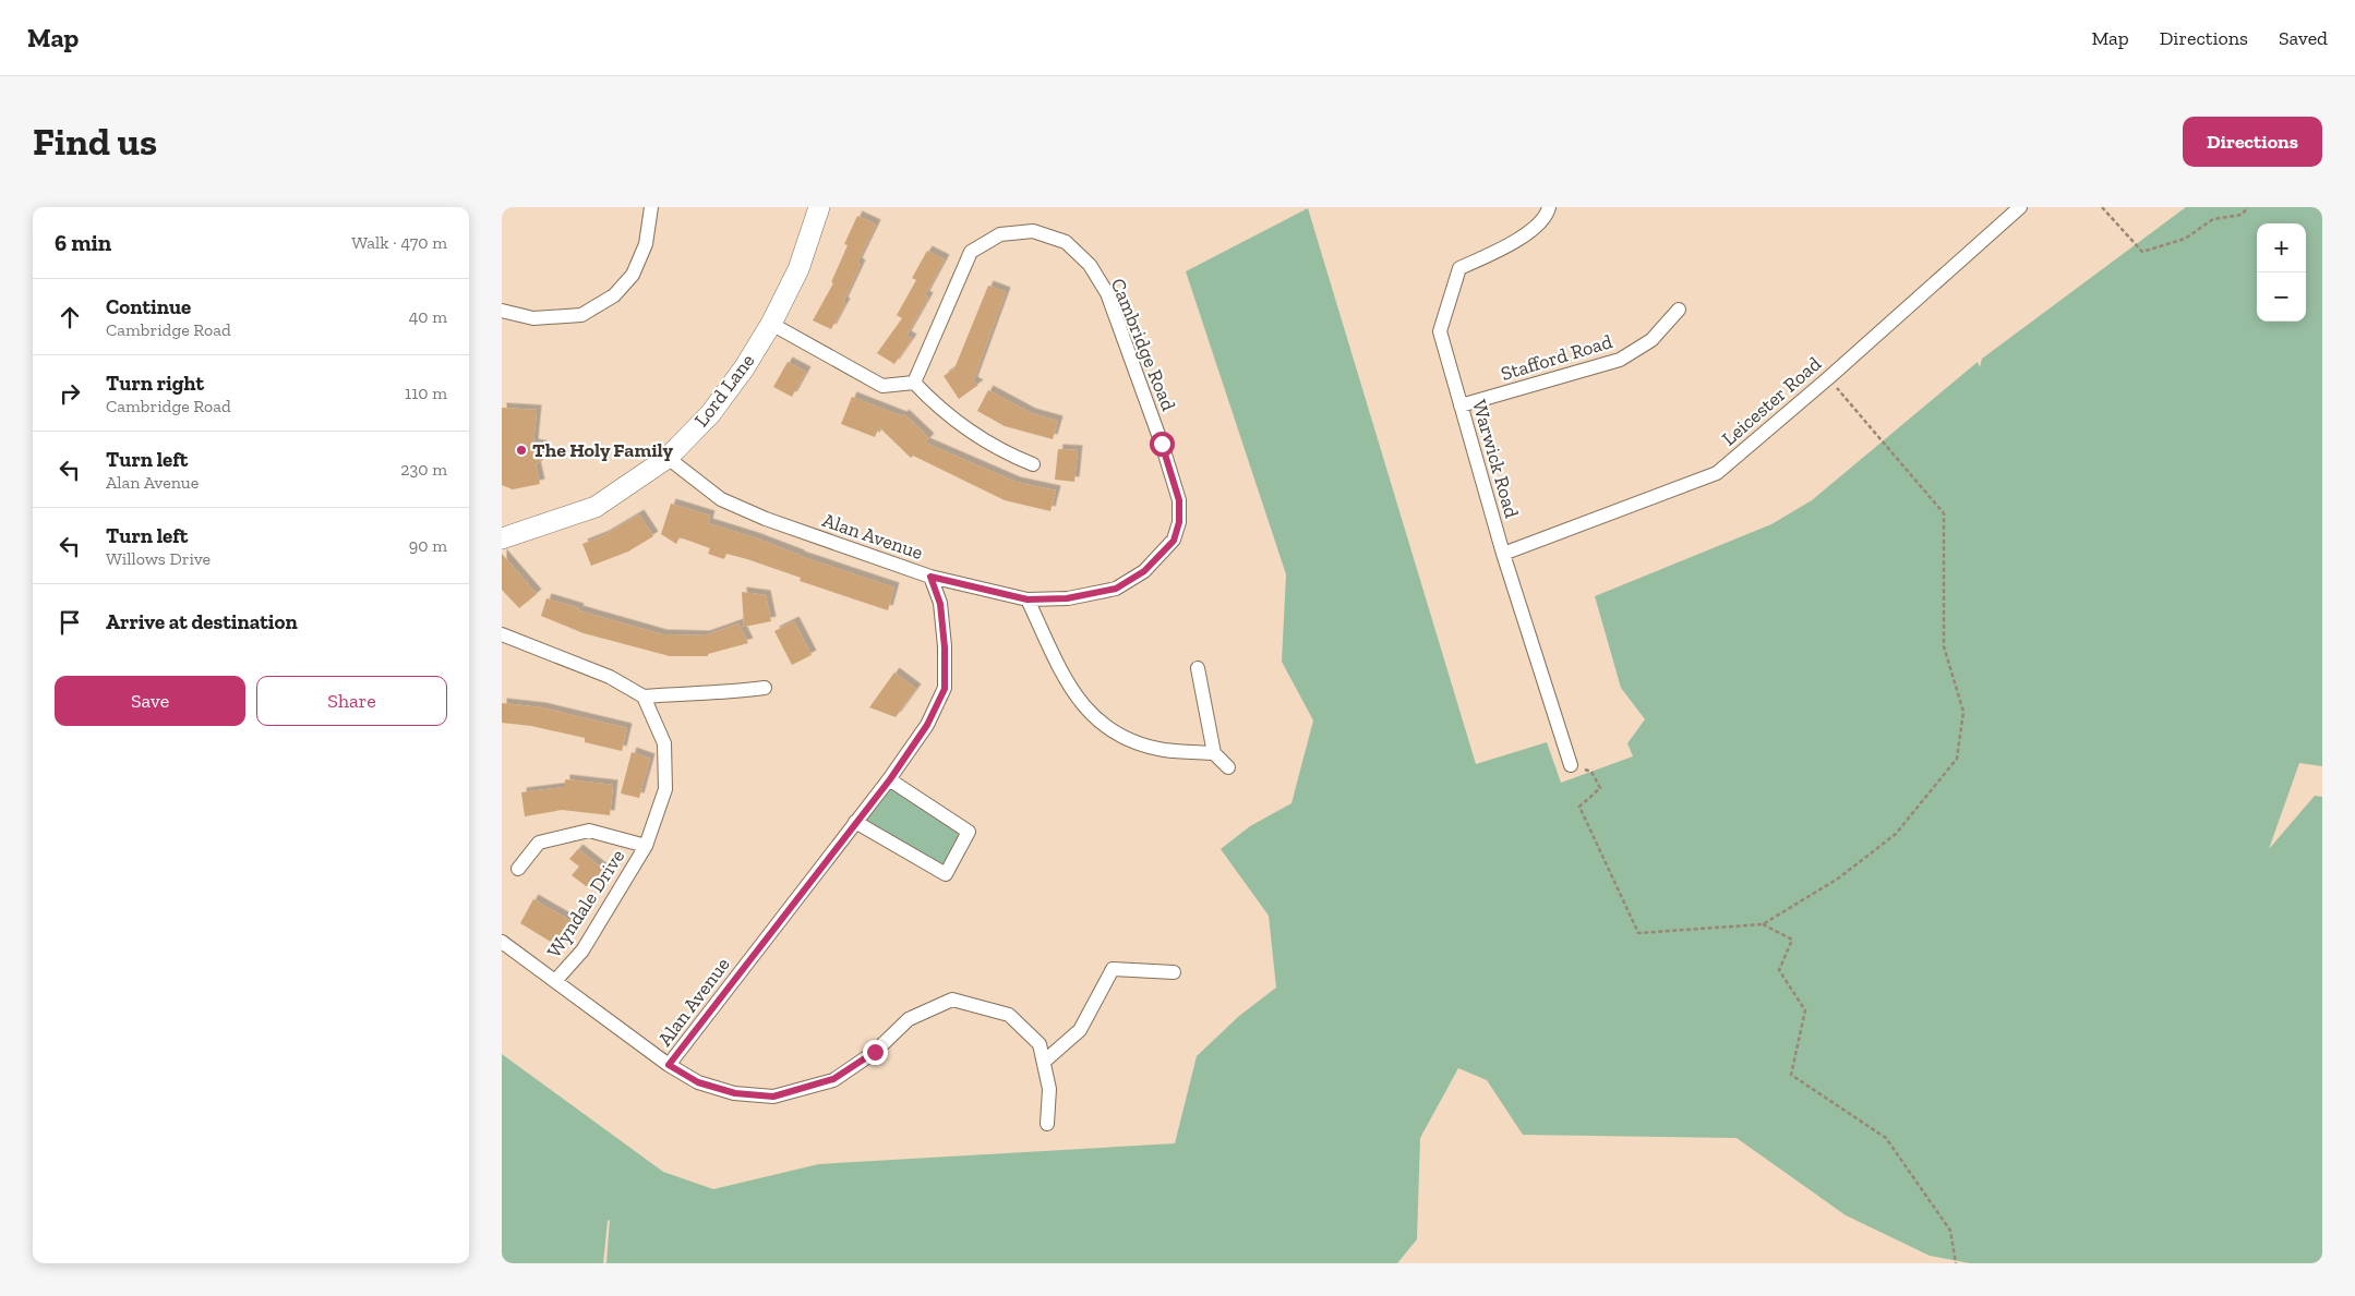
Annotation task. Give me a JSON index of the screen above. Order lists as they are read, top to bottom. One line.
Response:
{"streets":{"street":["Cambridge Road","Stafford Road","Lord Lane","Leicester Road","Warwick Road","Alan Avenue","Wyndale Drive"]},"crossings":[["Cambridge Road","Alan Avenue"],["Stafford Road","Warwick Road"],["Lord Lane","Alan Avenue"],["Leicester Road","Warwick Road"],["Alan Avenue","Wyndale Drive"]],"places":["The Holy Family"],"page":{"header":"Map","nav":["Map","Directions","Saved"],"buttons":["Directions",["Save","Share"]],"title":"Find us","heading":["6 min","Walk · 470 m"],"map_buttons":["+","−"],"list":[["Continue","Cambridge Road","40 m"],["Turn right","Cambridge Road","110 m"],["Turn left","Alan Avenue","230 m"],["Turn left","Willows Drive","90 m"],"Arrive at destination"]}}
